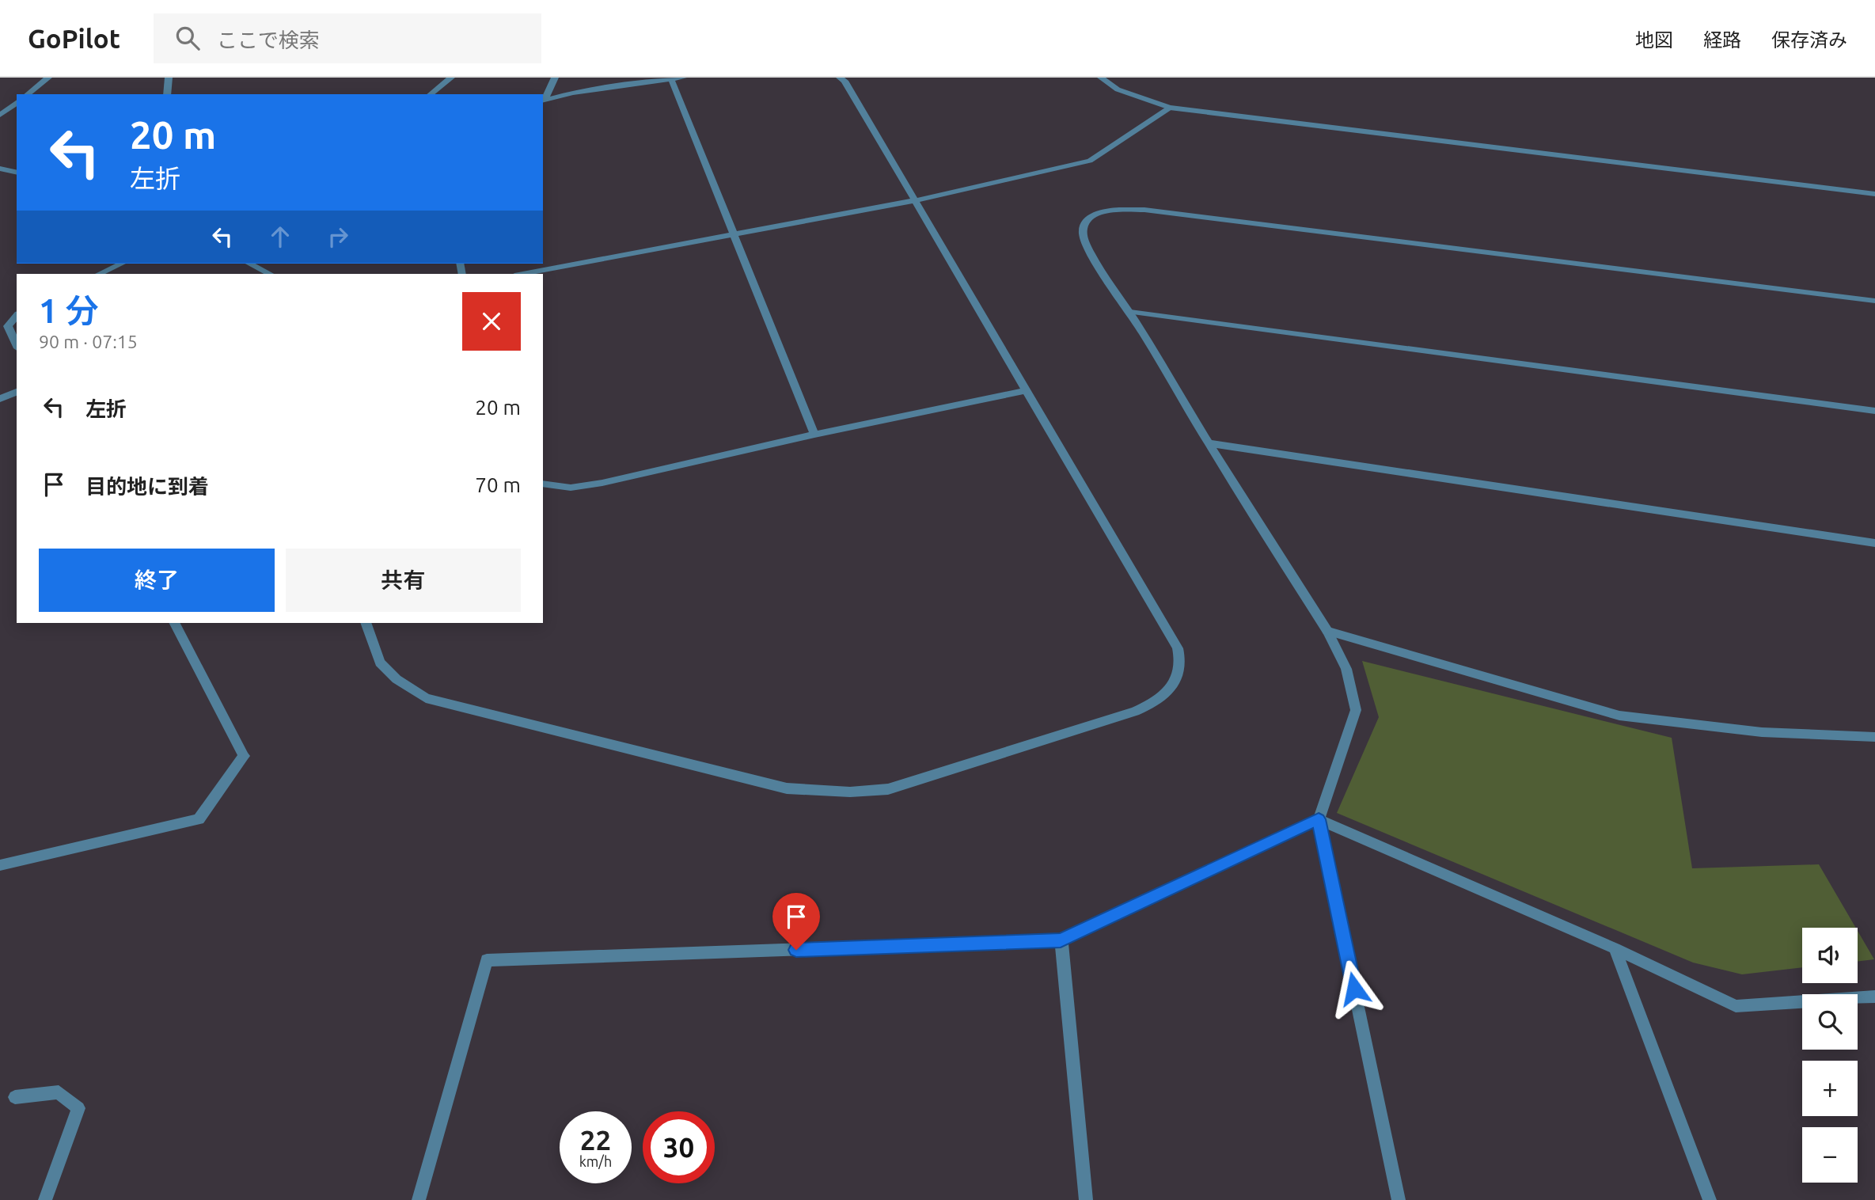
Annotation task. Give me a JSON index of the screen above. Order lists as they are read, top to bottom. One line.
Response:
{"page":{"header":"GoPilot","search":"ここで検索","nav":["地図","経路","保存済み"],"turn":["20 m","左折"],"heading":["1 分","90 m · 07:15"],"list":[{"name":"左折","value":"20 m"},{"name":"目的地に到着","value":"70 m"}],"buttons":["終了","共有"],"map_buttons":["+","−"],"speed":"22 km/h","limit":"30"}}
